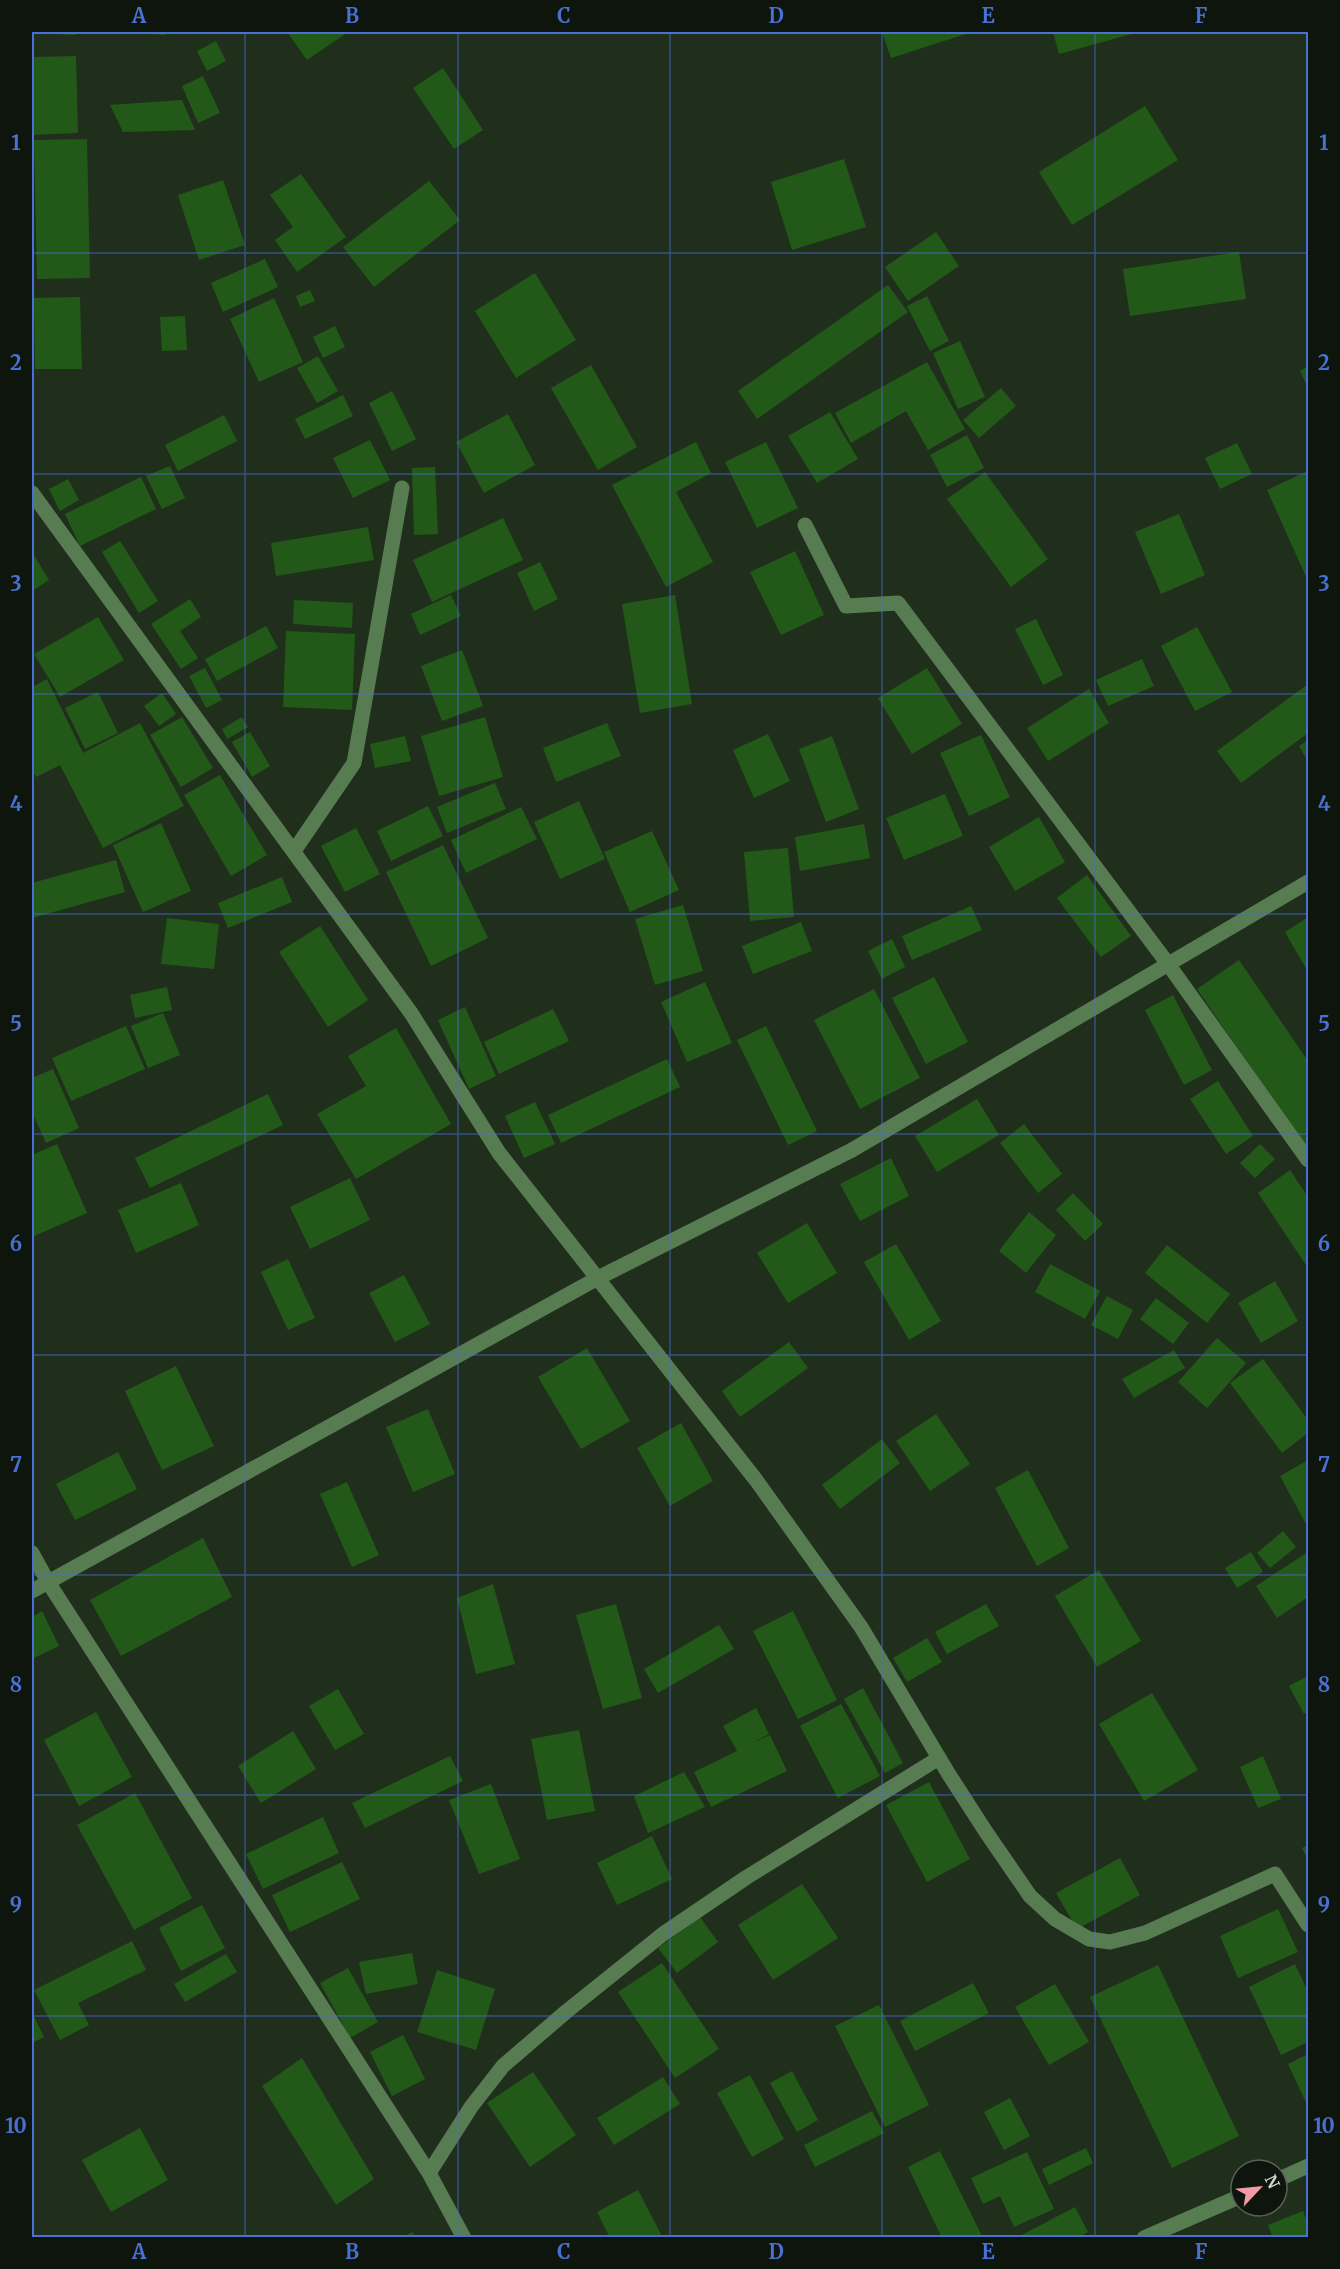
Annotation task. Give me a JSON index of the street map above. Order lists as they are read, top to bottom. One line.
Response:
{"north":"top right","grid":{"columns":["A","B","C","D","E","F"],"rows":["1","2","3","4","5","6","7","8","9","10"]}}
